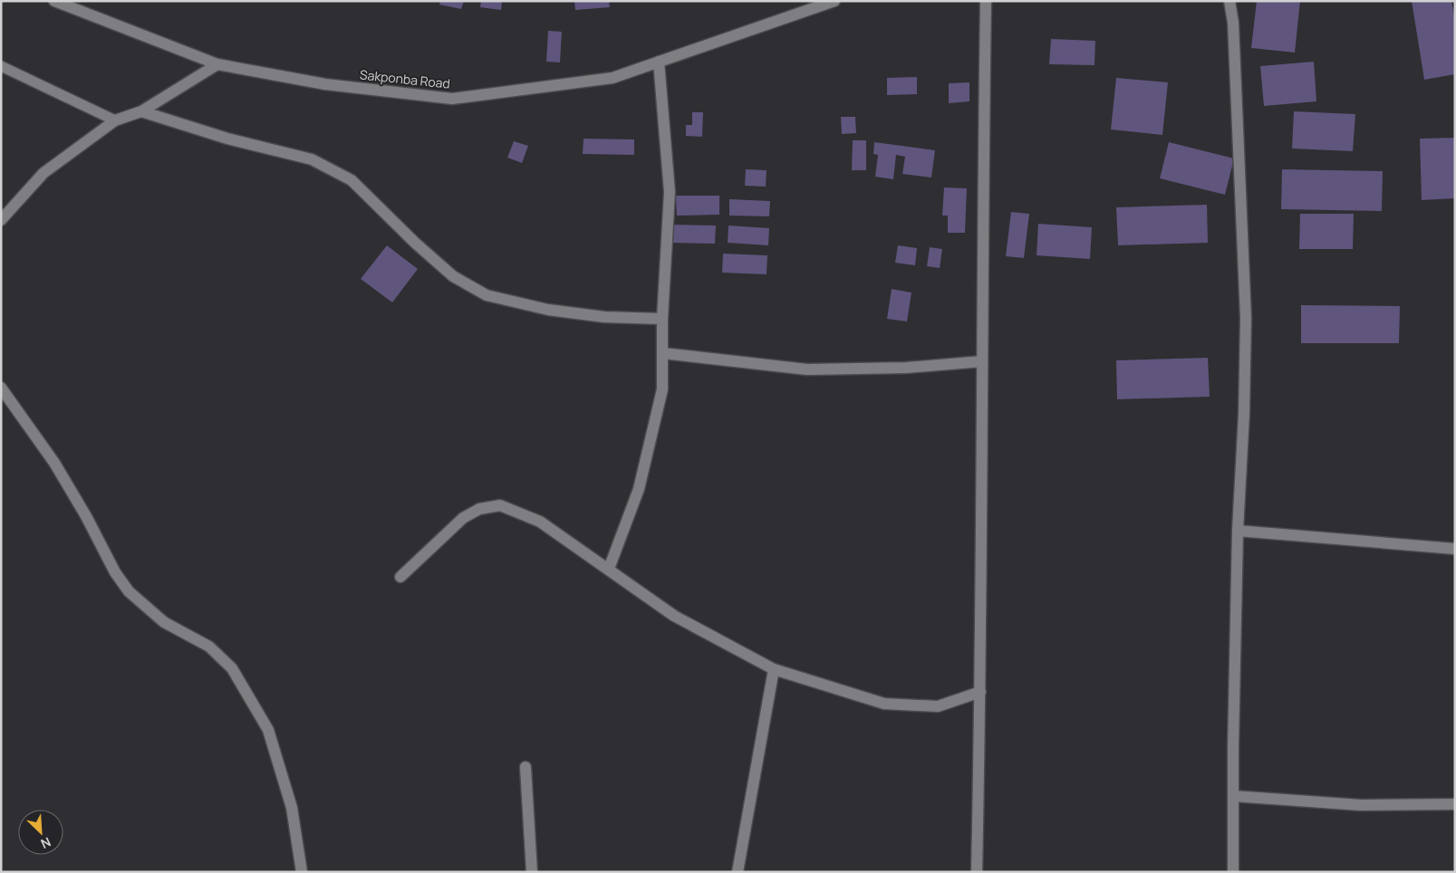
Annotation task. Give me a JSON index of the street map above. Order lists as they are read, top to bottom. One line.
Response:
{"streets":{"street":["Sakponba Road"]},"north":"bottom right"}
